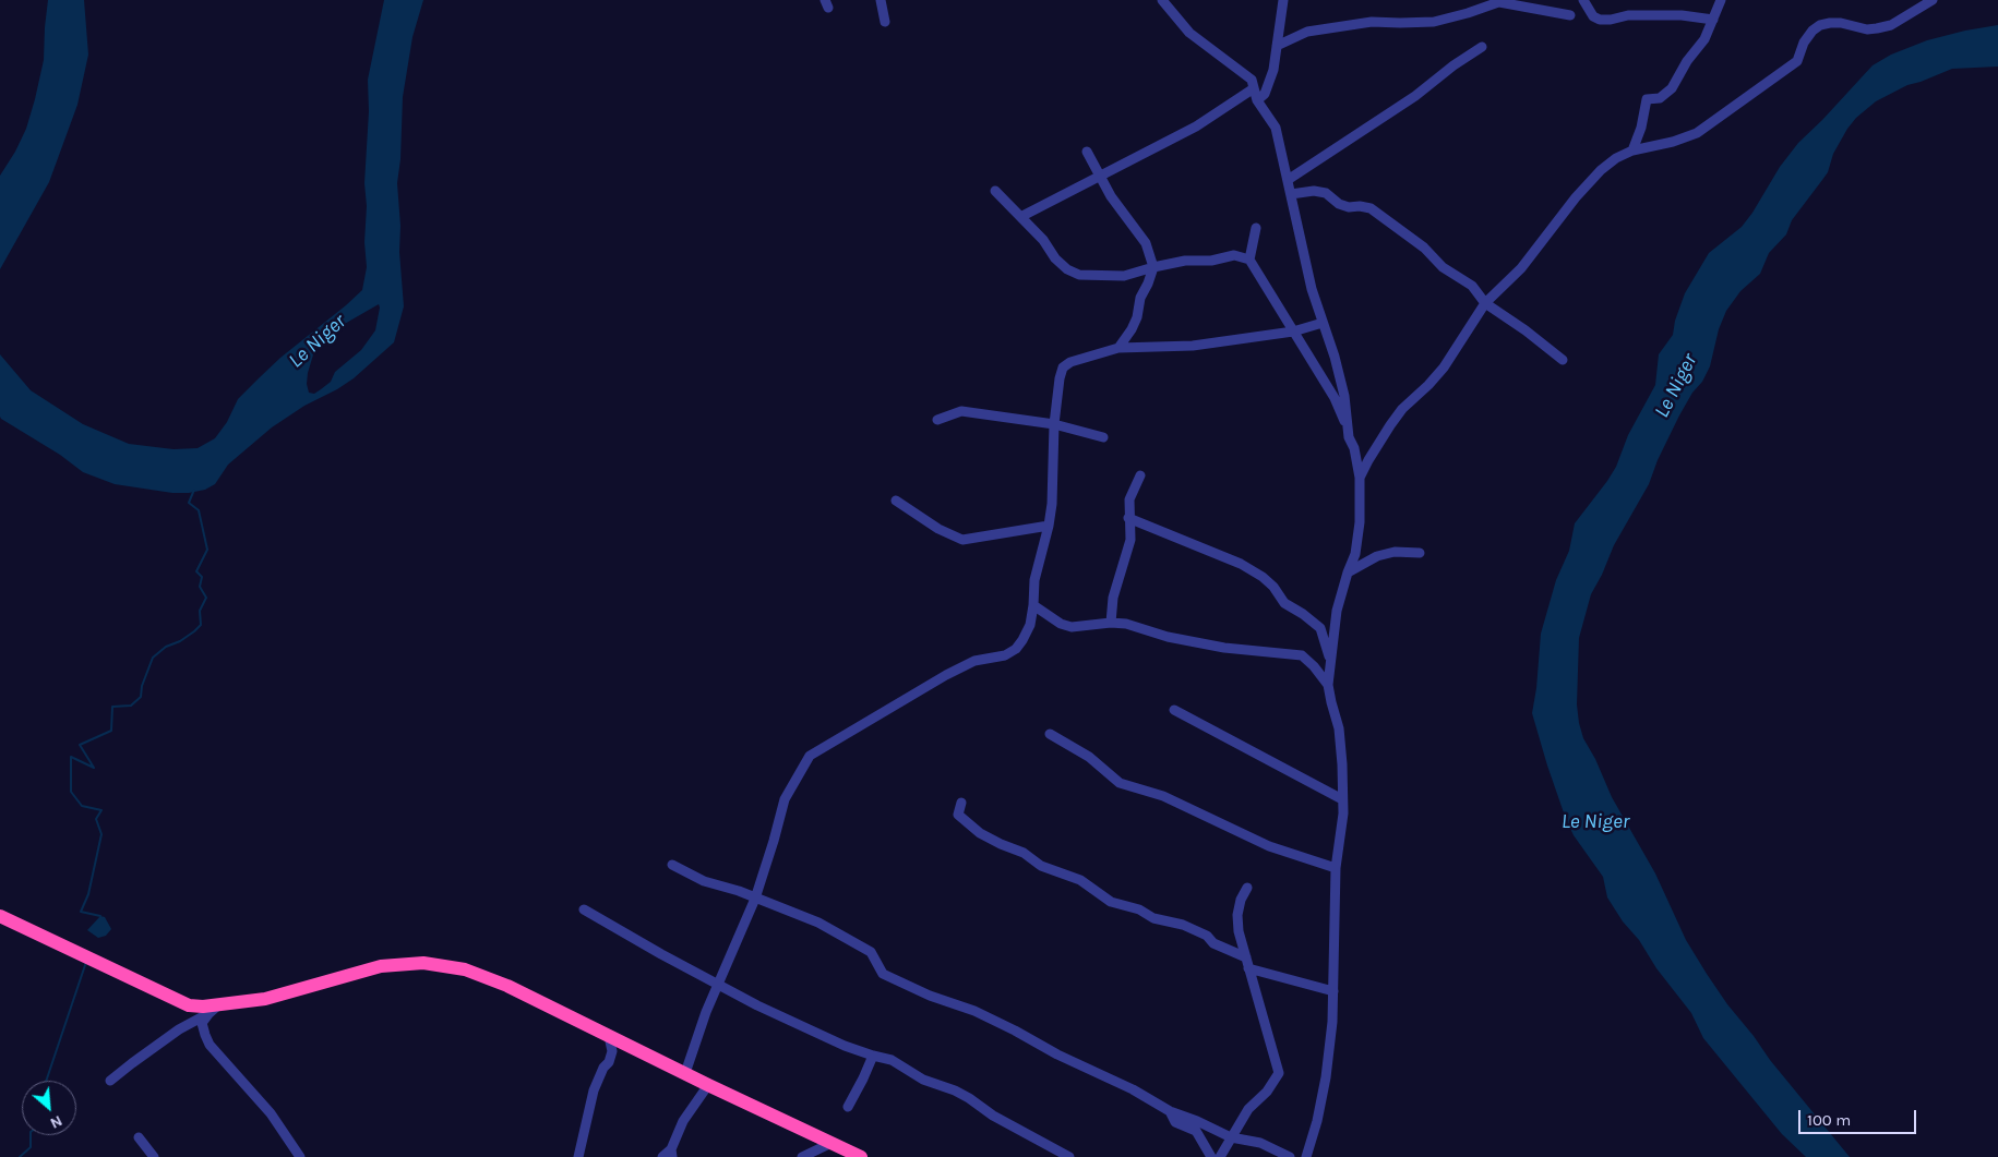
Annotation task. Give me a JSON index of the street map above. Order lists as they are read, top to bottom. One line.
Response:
{"water":["Le Niger"],"scale_bar":"100 m","north":"bottom right"}
